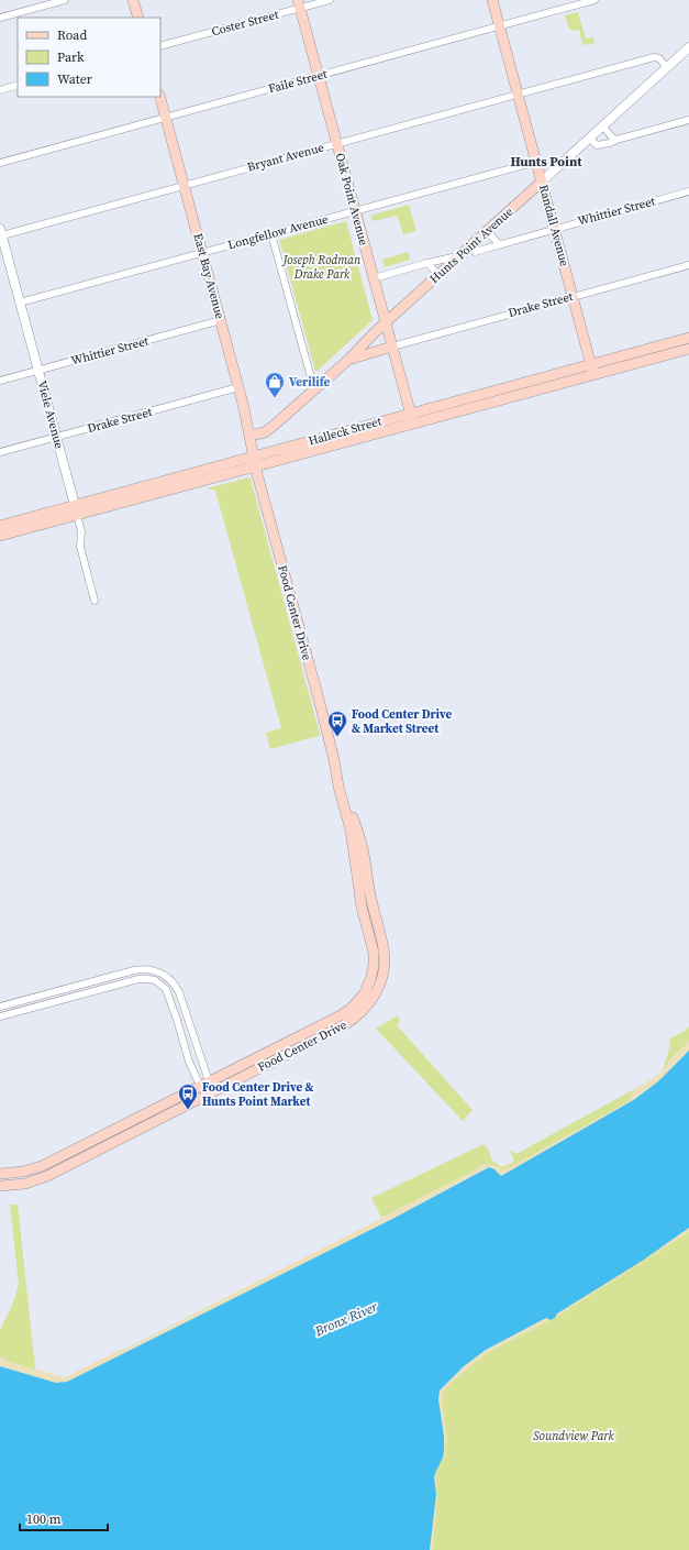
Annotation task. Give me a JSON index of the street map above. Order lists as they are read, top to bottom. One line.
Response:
{"streets":{"main road":["Oak Point Avenue","Randall Avenue","Hunts Point Avenue","East Bay Avenue","Halleck Street","Food Center Drive"],"street":["Coster Street","Faile Street","Bryant Avenue","Whittier Street","Longfellow Avenue","Drake Street","Viele Avenue"]},"crossings":[["Coster Street","Oak Point Avenue"],["Faile Street","Oak Point Avenue"],["Faile Street","Randall Avenue"],["Faile Street","East Bay Avenue"],["Bryant Avenue","Oak Point Avenue"],["Bryant Avenue","Randall Avenue"],["Bryant Avenue","Hunts Point Avenue"],["Bryant Avenue","East Bay Avenue"],["Bryant Avenue","Viele Avenue"],["Oak Point Avenue","Longfellow Avenue"],["Oak Point Avenue","Hunts Point Avenue"],["Oak Point Avenue","Drake Street"],["Oak Point Avenue","Halleck Street"],["Whittier Street","Randall Avenue"],["Whittier Street","Hunts Point Avenue"],["Whittier Street","East Bay Avenue"],["Whittier Street","Viele Avenue"],["Randall Avenue","Longfellow Avenue"],["Randall Avenue","Hunts Point Avenue"],["Randall Avenue","Drake Street"],["Randall Avenue","Halleck Street"],["Longfellow Avenue","East Bay Avenue"],["Longfellow Avenue","Viele Avenue"],["Hunts Point Avenue","East Bay Avenue"],["East Bay Avenue","Drake Street"],["East Bay Avenue","Halleck Street"],["East Bay Avenue","Food Center Drive"],["Drake Street","Viele Avenue"],["Viele Avenue","Halleck Street"],["Halleck Street","Food Center Drive"]],"districts":["Hunts Point"],"water":["Bronx River"],"parks":["Joseph Rodman Drake Park","Soundview Park"],"places":{"shop":["Verilife"],"bus stop":["Food Center Drive & Market Street","Food Center Drive & Hunts Point Market"]},"legend":["Road","Park","Water"],"scale_bar":"100 m"}
